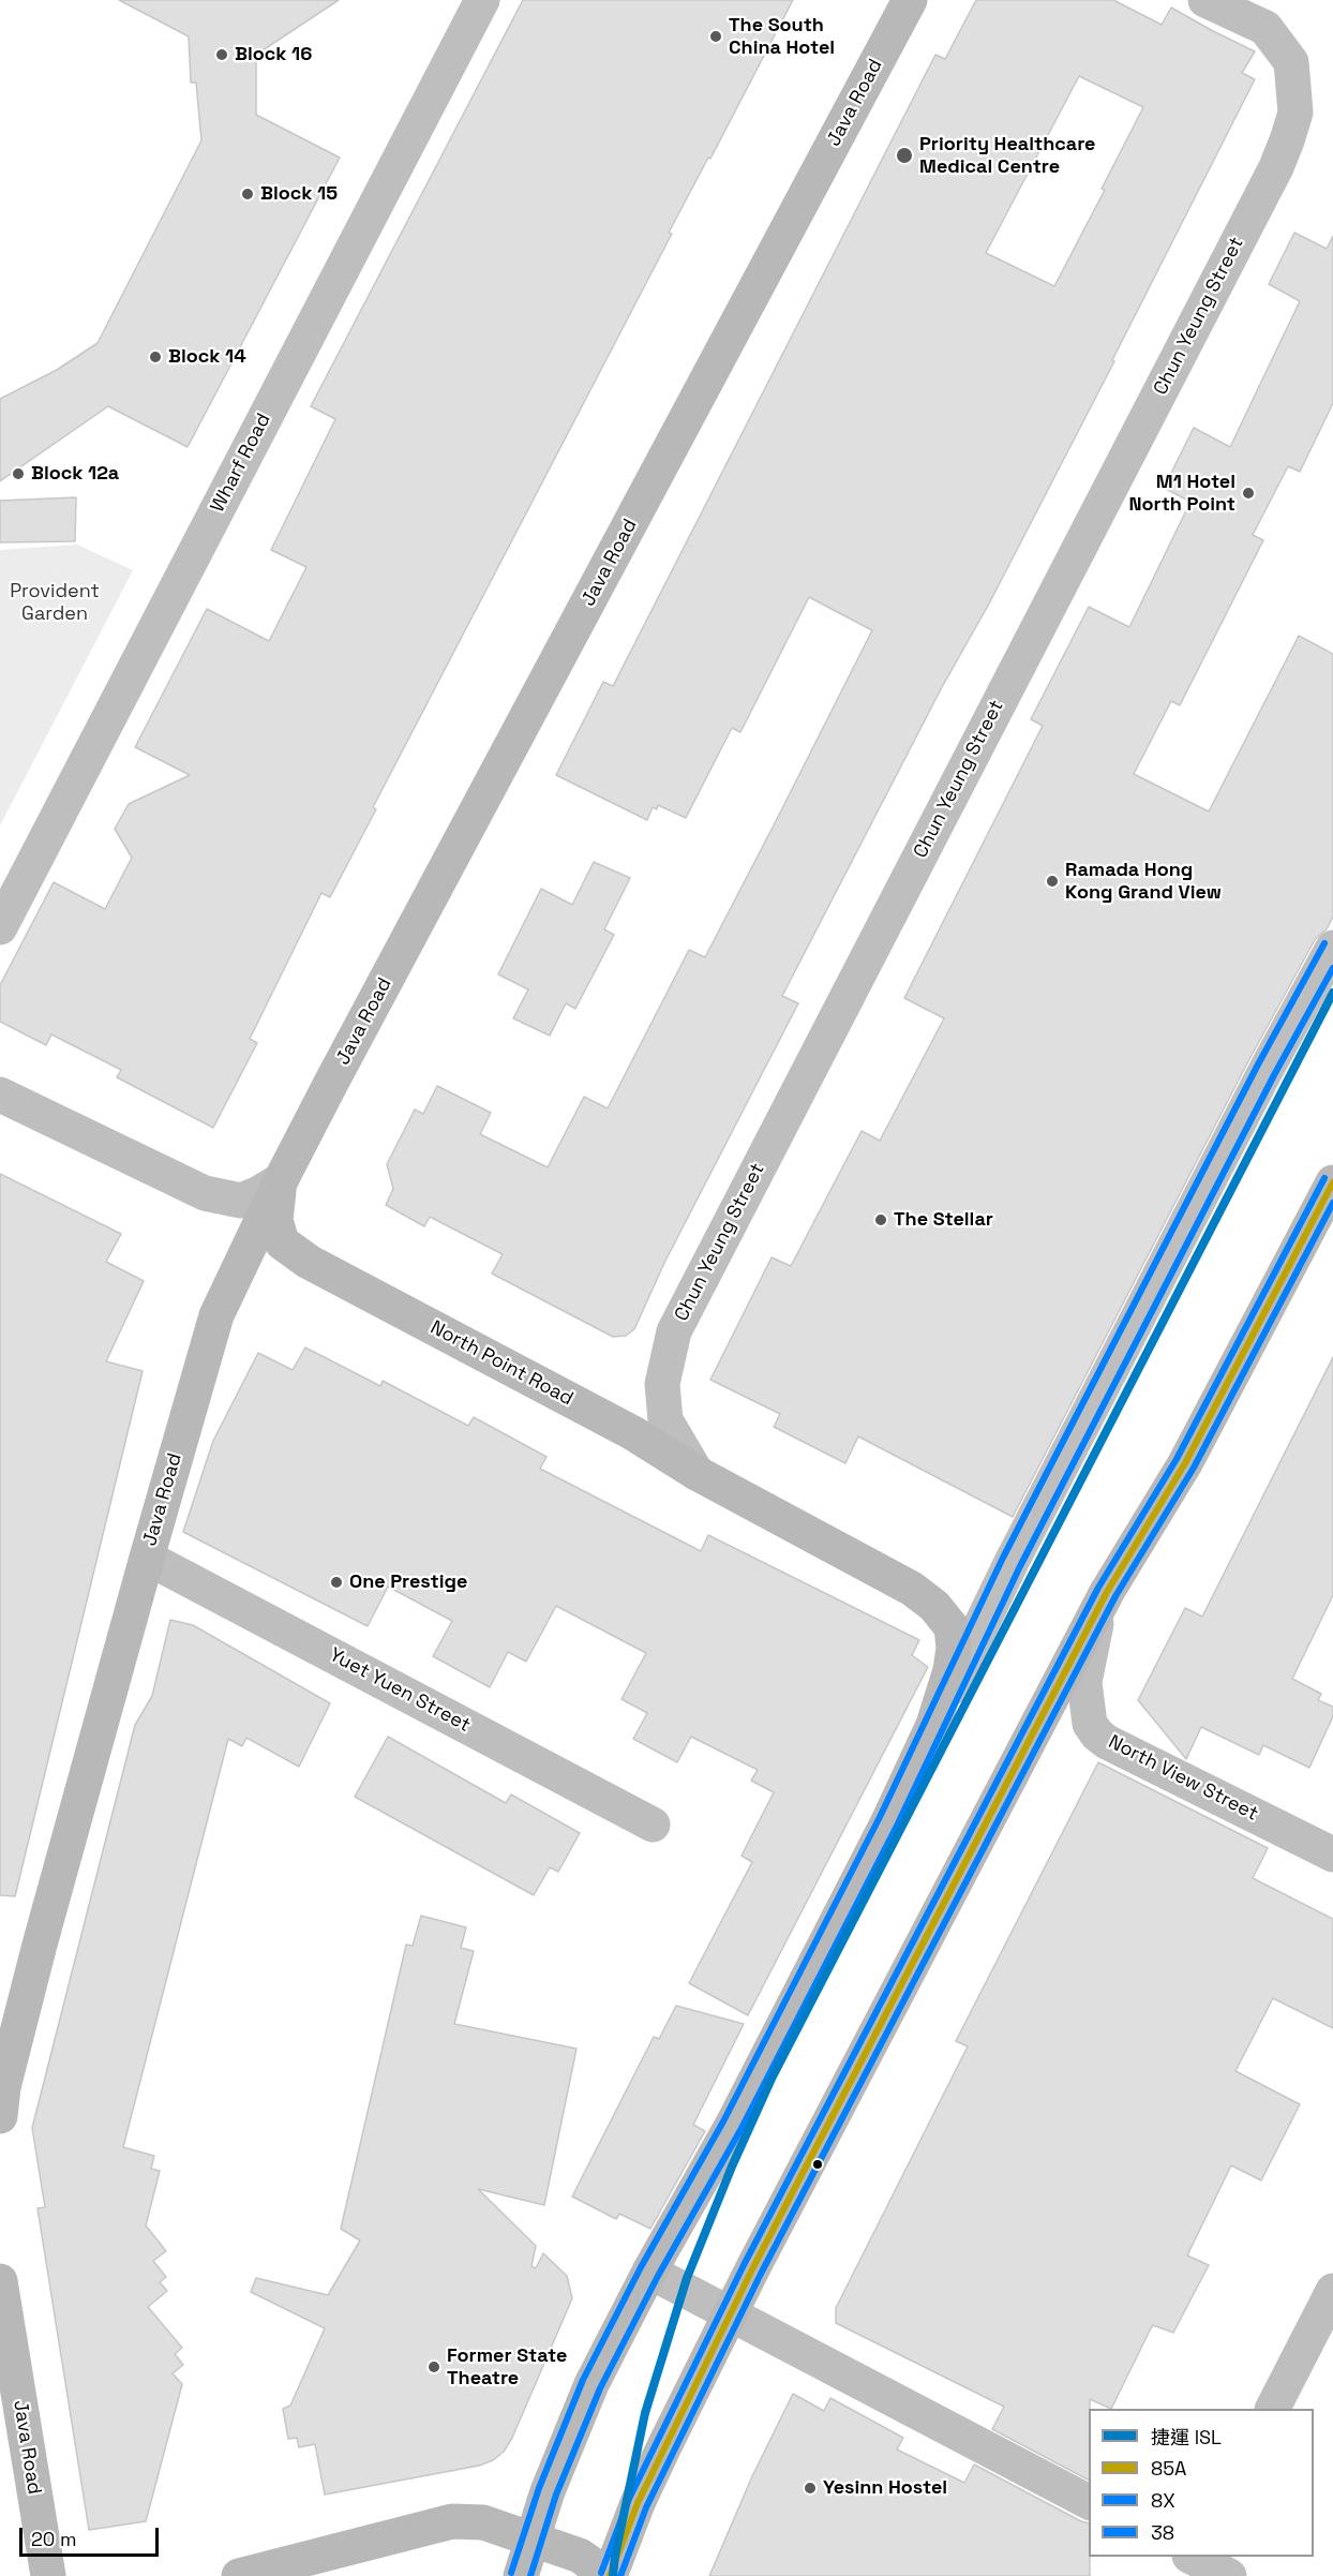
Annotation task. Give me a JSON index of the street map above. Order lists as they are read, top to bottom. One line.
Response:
{"streets":{"main road":["Java Road","North Point Road"],"street":["Chun Yeung Street","Wharf Road","Yuet Yuen Street","North View Street"]},"crossings":[["Java Road","North Point Road"],["Java Road","Yuet Yuen Street"],["Chun Yeung Street","North Point Road"]],"parks":["Provident Garden"],"places":["The South China Hotel","Block 16","Priority Healthcare Medical Centre","Block 15","Block 14","Block 12a","M1 Hotel North Point","Ramada Hong Kong Grand View","The Stellar","One Prestige","Former State Theatre","Yesinn Hostel"],"lines":["transit line 38","transit line 8X","metro line ISL","transit line 85A"],"legend":["捷運 ISL","85A","8X","38"],"scale_bar":"20 m"}
